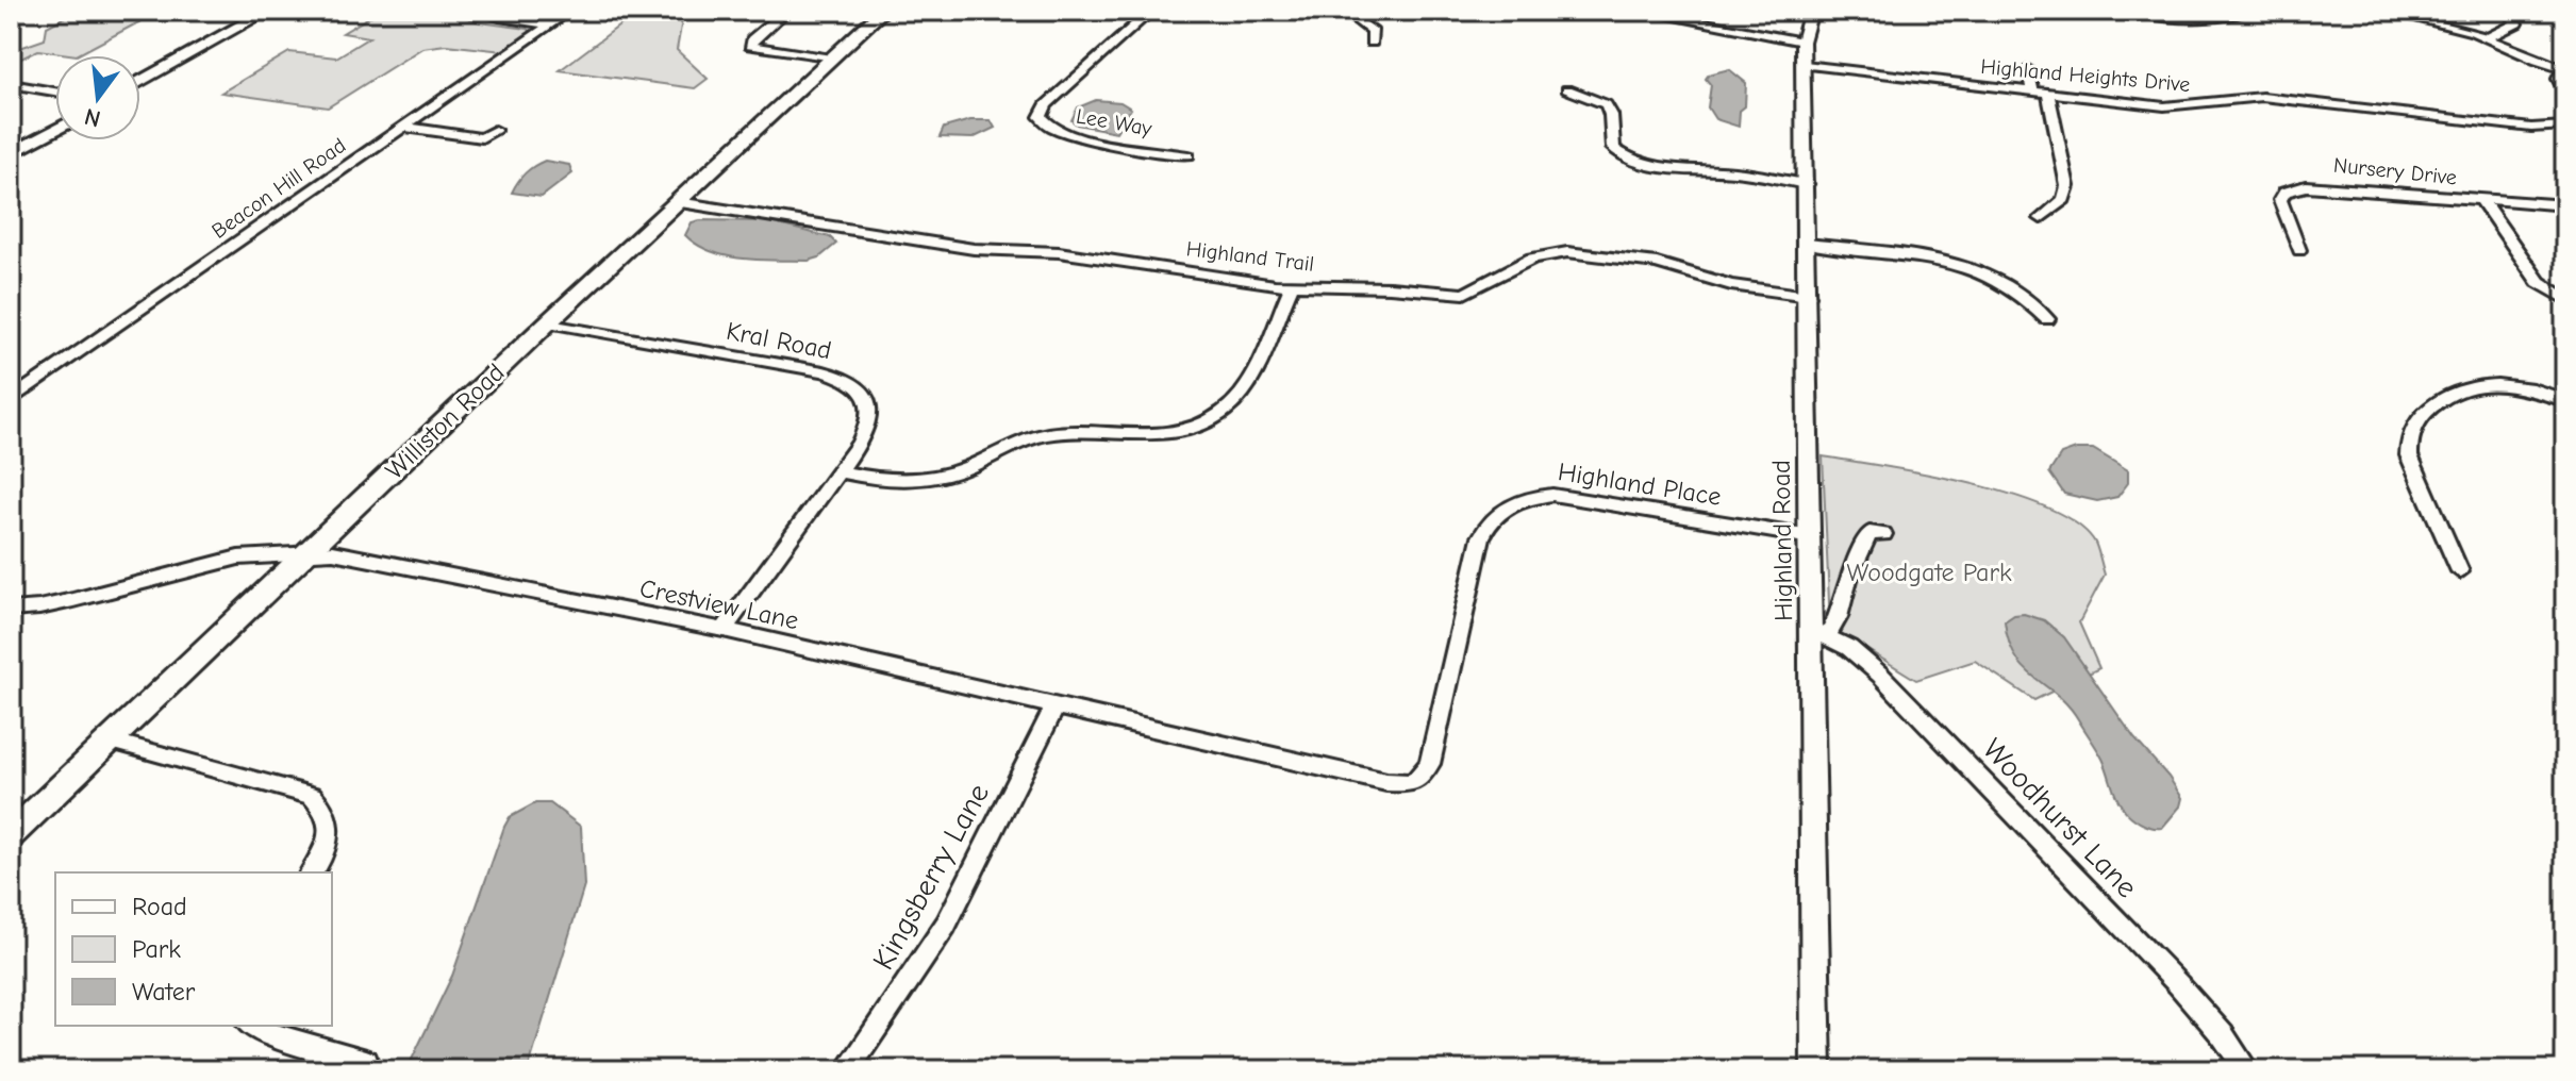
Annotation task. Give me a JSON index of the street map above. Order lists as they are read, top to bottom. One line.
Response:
{"streets":{"main road":["Williston Road"],"street":["Highland Heights Drive","Lee Way","Nursery Drive","Beacon Hill Road","Highland Trail","Kral Road","Highland Place","Highland Road","Crestview Lane","Woodhurst Lane","Kingsberry Lane"]},"crossings":[["Highland Heights Drive","Highland Road"],["Highland Trail","Williston Road"],["Highland Trail","Highland Road"],["Kral Road","Williston Road"],["Kral Road","Crestview Lane"],["Williston Road","Crestview Lane"],["Highland Place","Highland Road"],["Highland Place","Crestview Lane"],["Highland Road","Woodhurst Lane"],["Crestview Lane","Kingsberry Lane"]],"parks":["Woodgate Park"],"legend":["Road","Park","Water"],"north":"bottom"}
